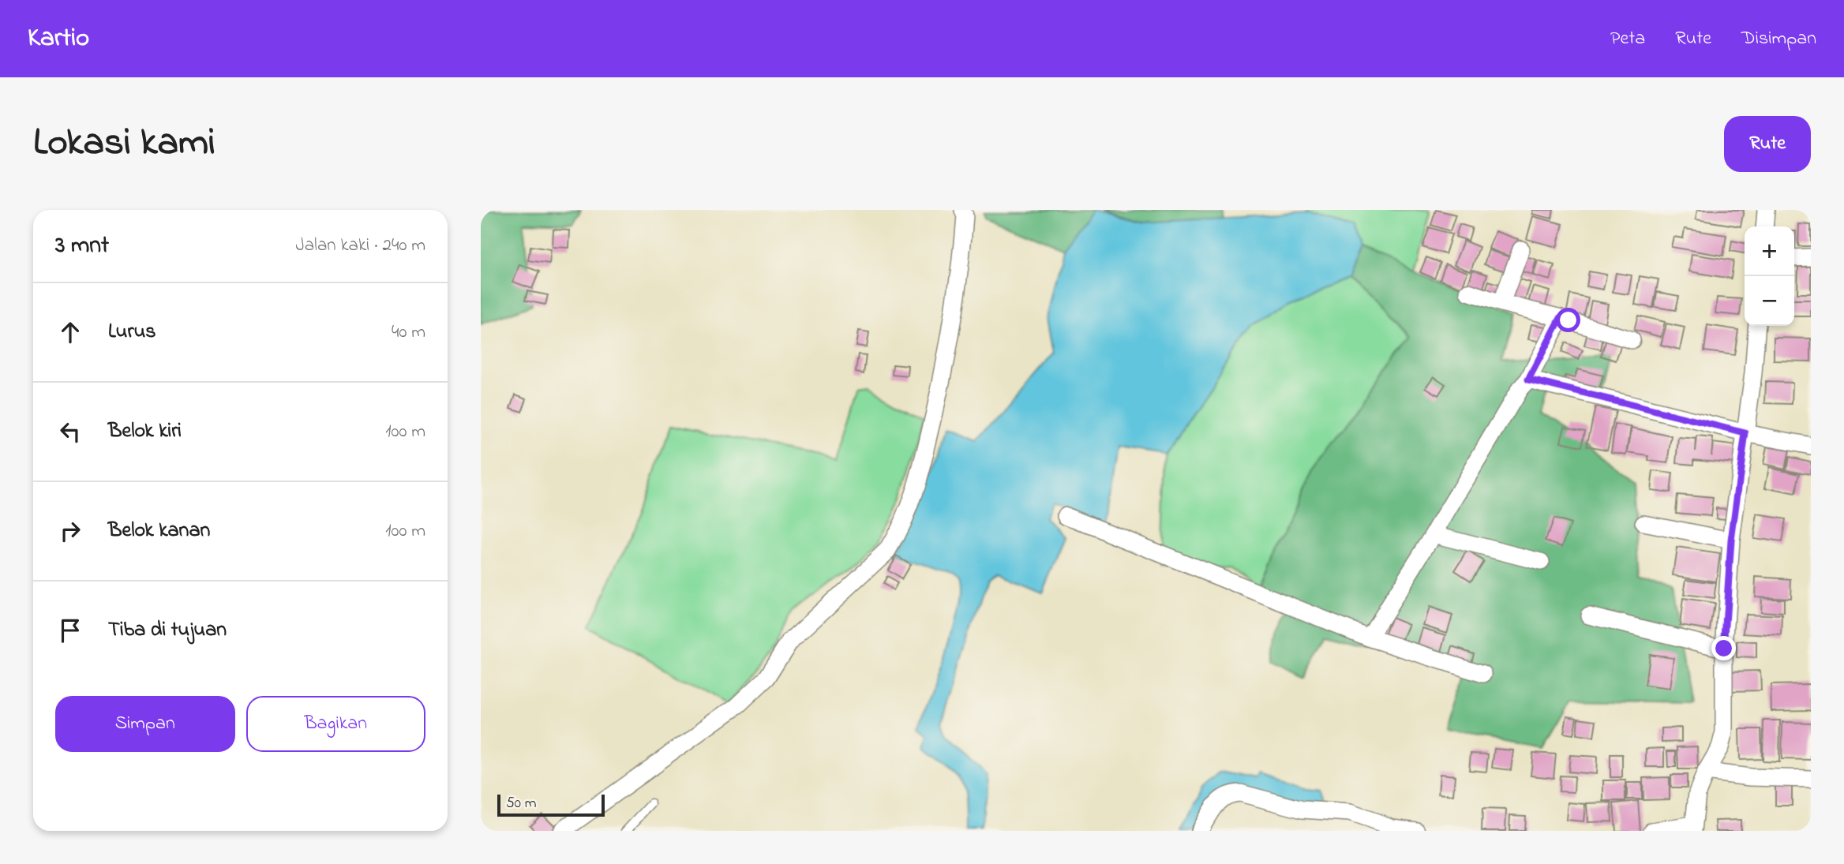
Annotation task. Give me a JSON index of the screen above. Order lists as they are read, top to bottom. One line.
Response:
{"scale_bar":"50 m","page":{"header":"Kartio","nav":["Peta","Rute","Disimpan"],"title":"Lokasi kami","buttons":["Rute",["Simpan","Bagikan"]],"heading":["3 mnt","Jalan kaki · 240 m"],"map_buttons":["+","−"],"list":[["Lurus","40 m"],["Belok kiri","100 m"],["Belok kanan","100 m"],"Tiba di tujuan"],"scale":"50 m"}}
